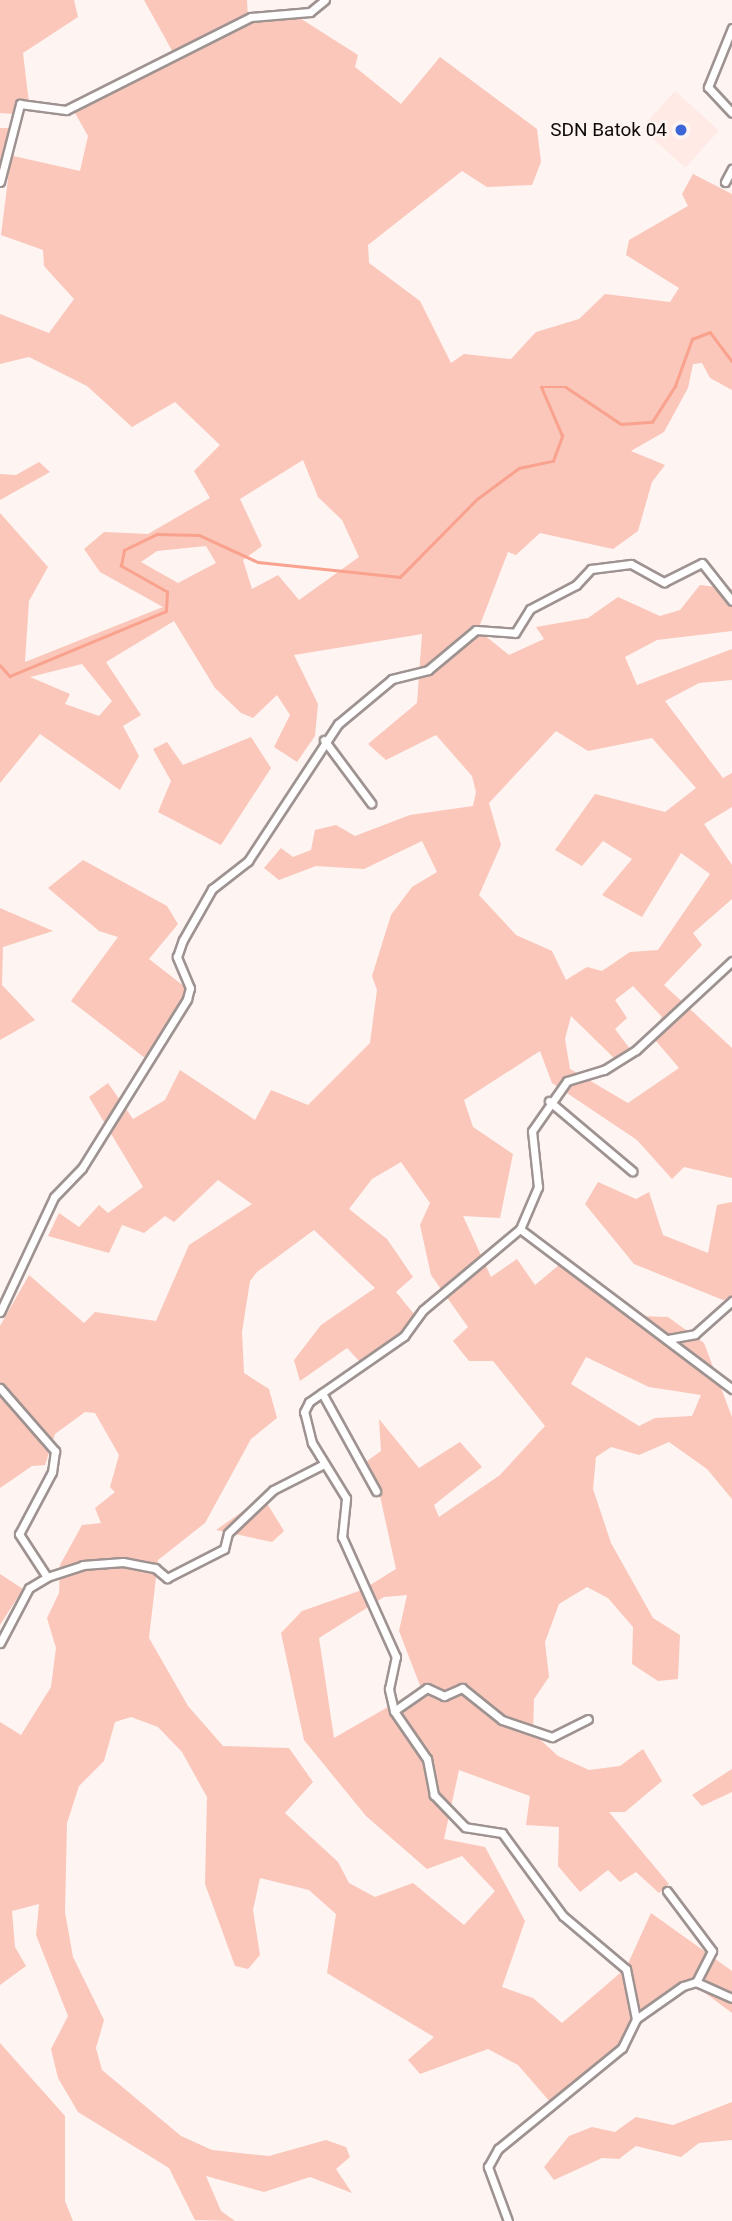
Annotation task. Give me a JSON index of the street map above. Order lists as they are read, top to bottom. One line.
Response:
{"places":["SDN Batok 04"]}
